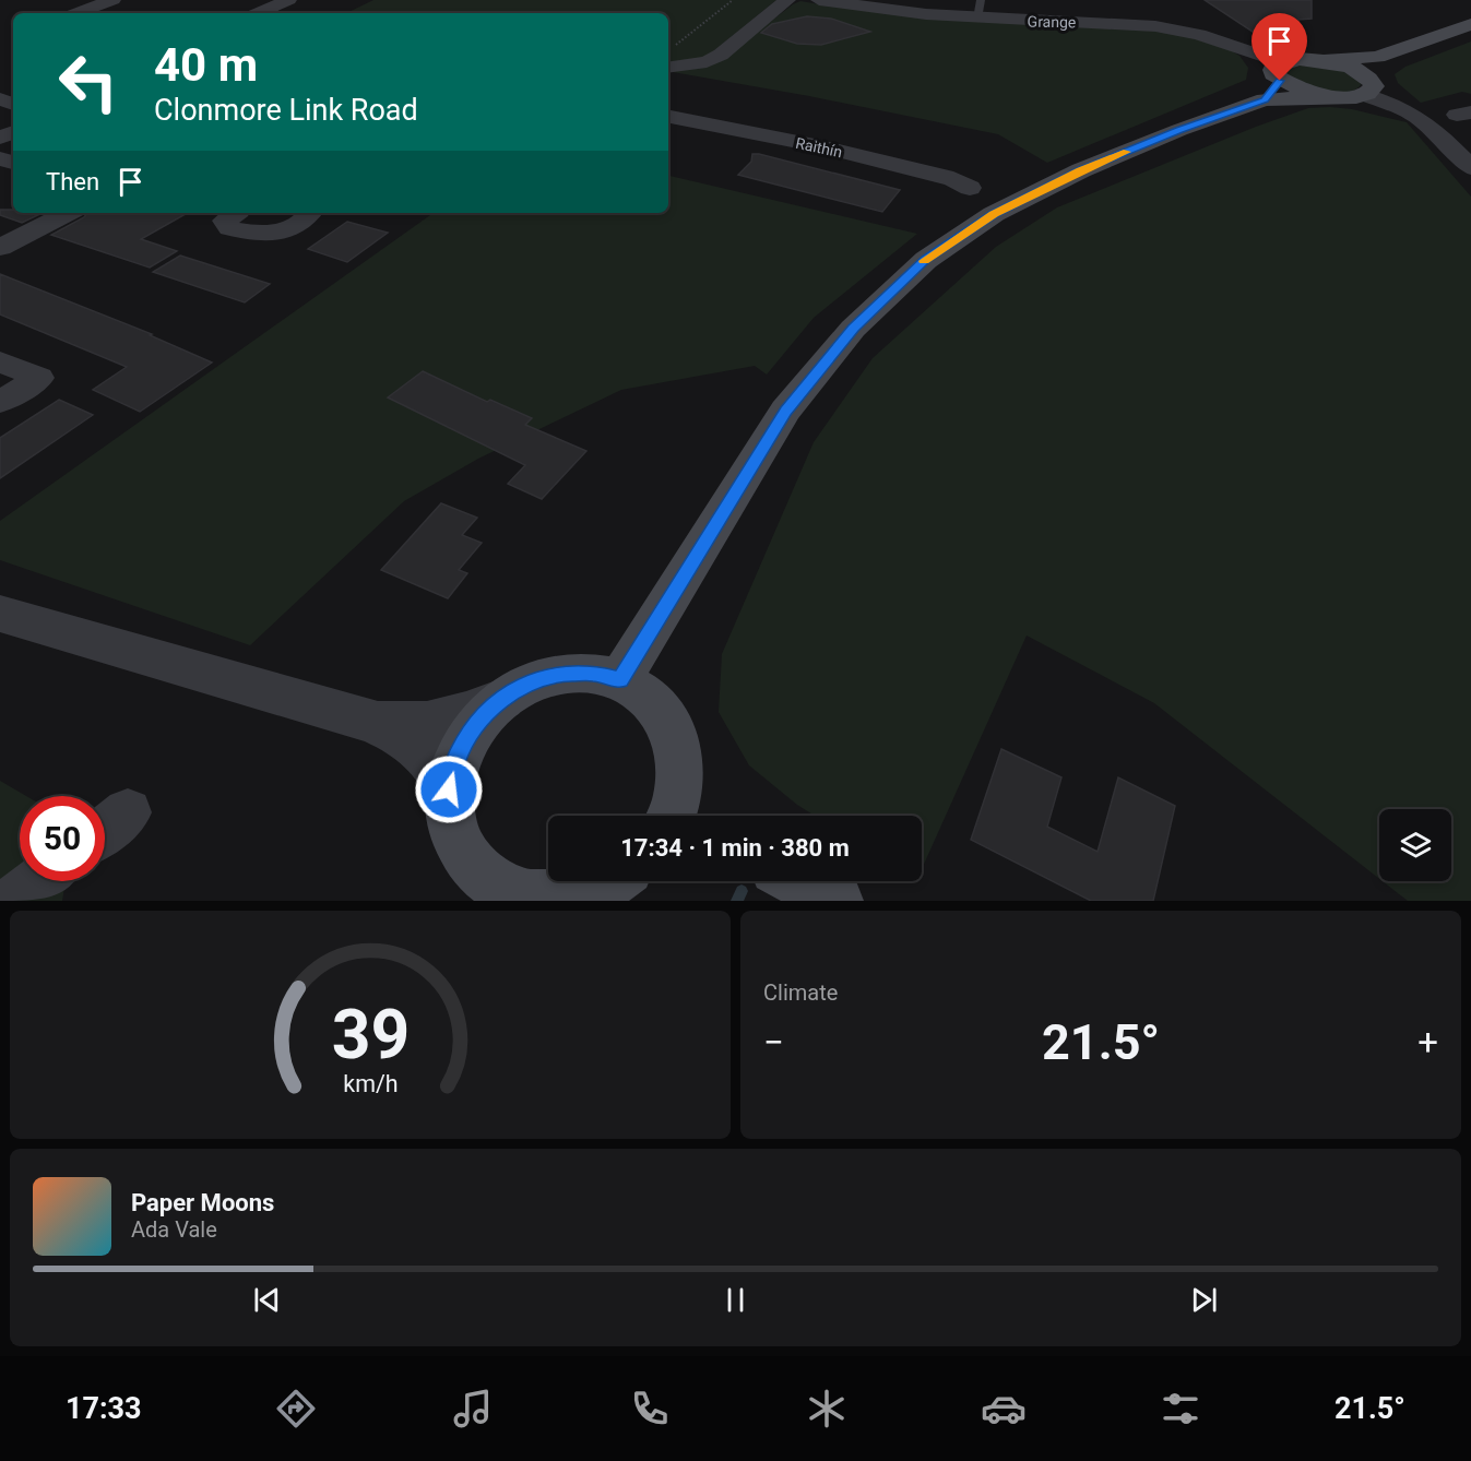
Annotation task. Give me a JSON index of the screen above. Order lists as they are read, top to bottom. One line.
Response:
{"streets":{"street":["Grange","Raithín"]},"page":{"turn":["40 m","Clonmore Link Road"],"then":"Then","limit":"50","trip":"17:34 · 1 min · 380 m","tile":"Climate","heat":["−","21.5°","+"],"song":["Paper Moons","Ada Vale"],"tabs":["17:33","21.5°"],"gauge":["39","km/h"]}}
